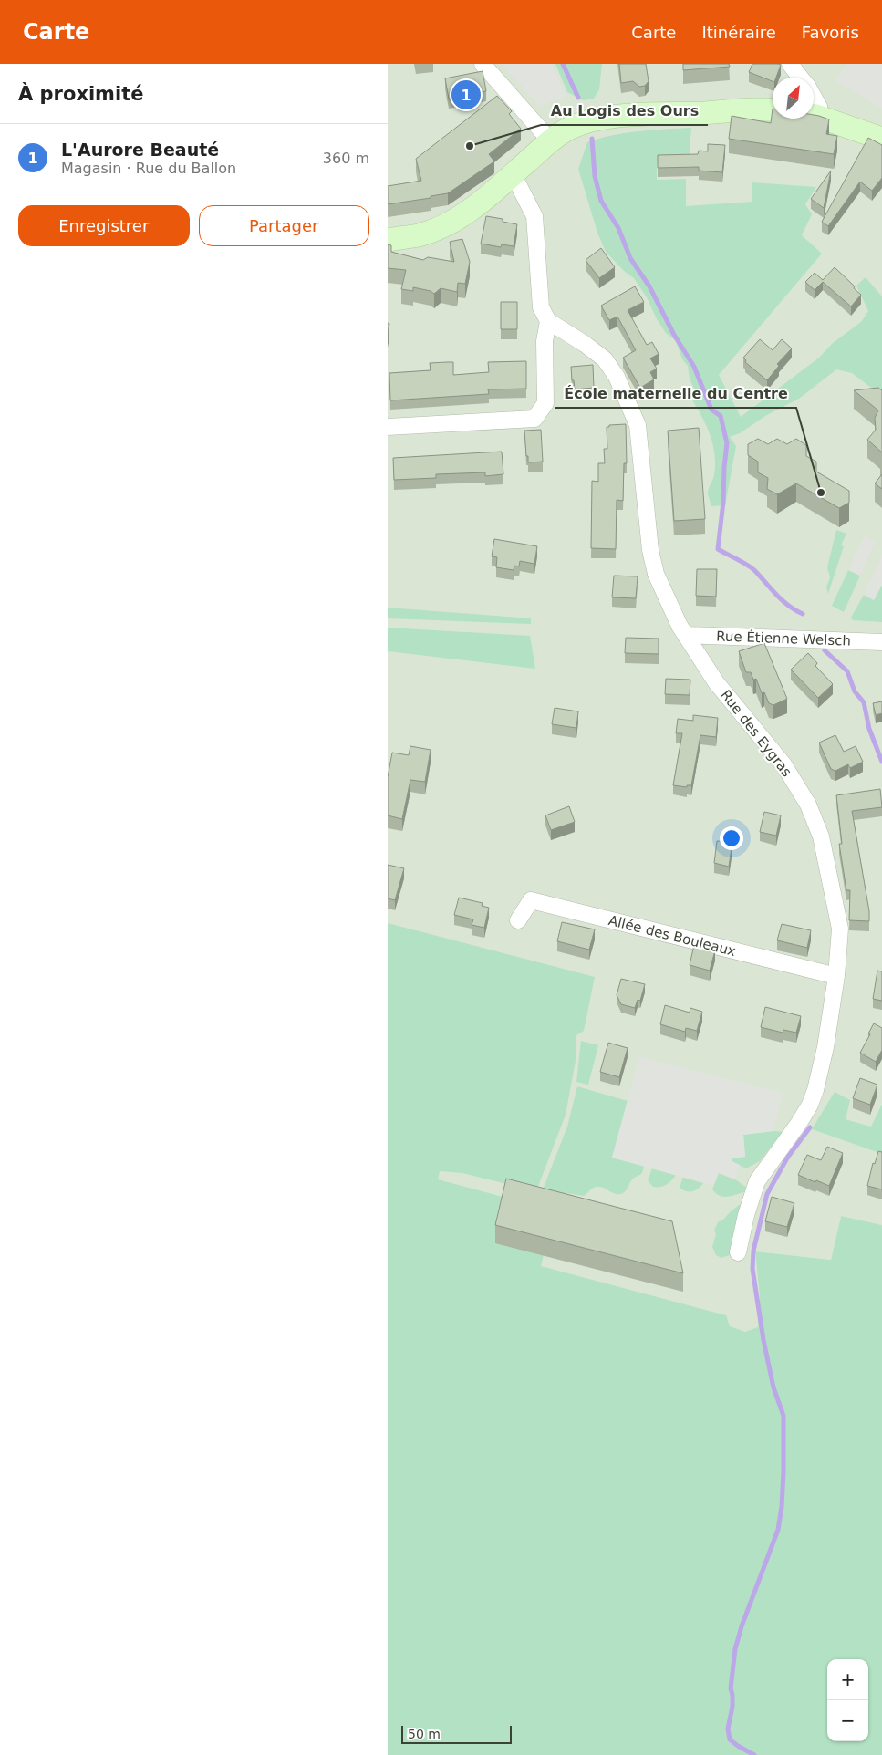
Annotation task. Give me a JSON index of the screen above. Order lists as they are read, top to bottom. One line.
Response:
{"streets":{"street":["Rue Étienne Welsch","Rue des Eygras","Allée des Bouleaux"]},"crossings":[["Rue Étienne Welsch","Rue des Eygras"],["Rue des Eygras","Allée des Bouleaux"]],"places":["Au Logis des Ours","École maternelle du Centre"],"scale_bar":"50 m","north":"top right","page":{"header":"Carte","nav":["Carte","Itinéraire","Favoris"],"heading":"À proximité","pins":"1","list":[{"mark":"1","name":"L'Aurore Beauté","note":"Magasin · Rue du Ballon","value":"360 m"}],"buttons":["Enregistrer","Partager"],"map_buttons":["+","−"],"scale":"50 m"}}
